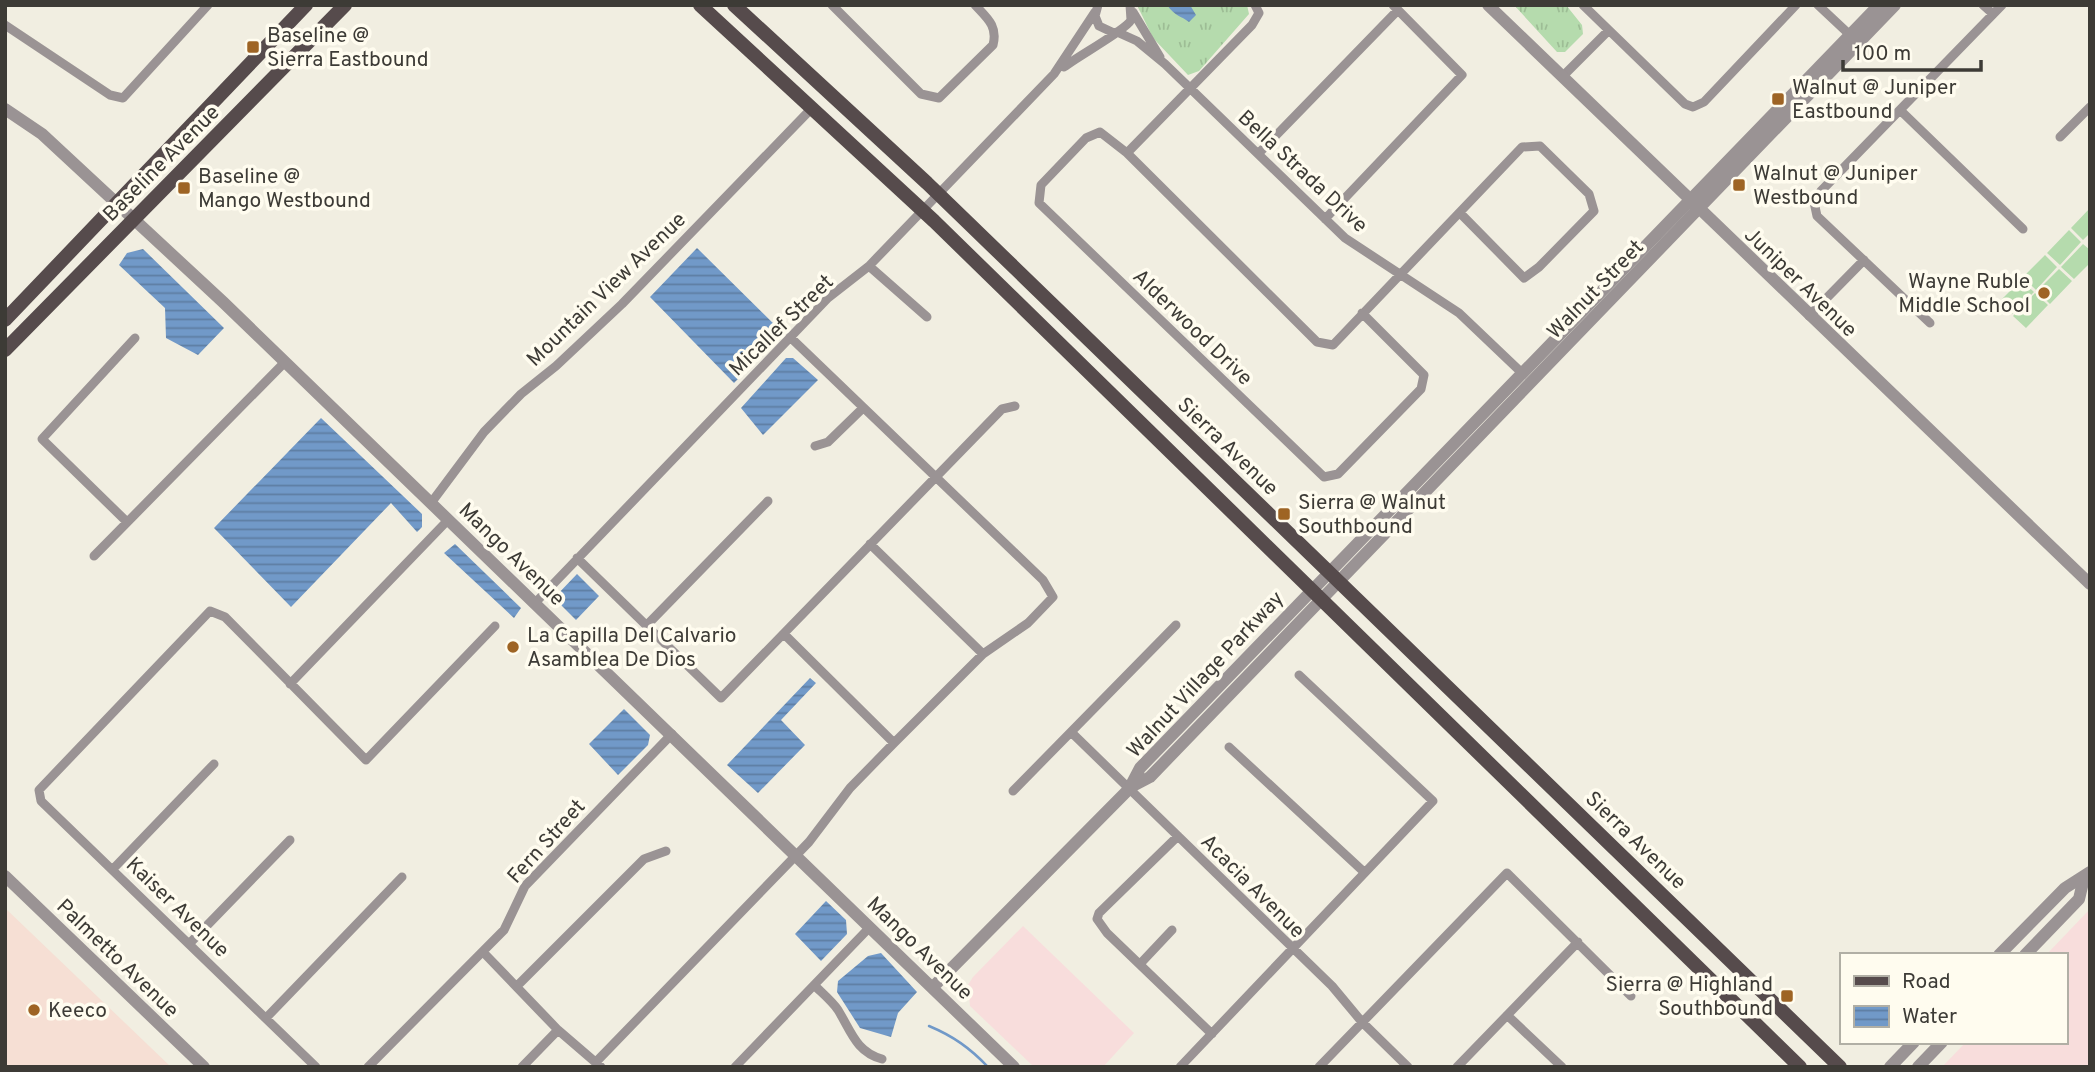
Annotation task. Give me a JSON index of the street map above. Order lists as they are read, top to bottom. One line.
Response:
{"streets":{"main road":["Baseline Avenue","Sierra Avenue"],"street":["Bella Strada Drive","Juniper Avenue","Mountain View Avenue","Walnut Street","Micallef Street","Alderwood Drive","Mango Avenue","Walnut Village Parkway","Fern Street","Acacia Avenue","Kaiser Avenue","Palmetto Avenue"]},"crossings":[["Baseline Avenue","Mango Avenue"],["Bella Strada Drive","Walnut Street"],["Bella Strada Drive","Micallef Street"],["Juniper Avenue","Walnut Street"],["Mountain View Avenue","Sierra Avenue"],["Mountain View Avenue","Mango Avenue"],["Walnut Street","Sierra Avenue"],["Walnut Street","Walnut Village Parkway"],["Micallef Street","Sierra Avenue"],["Micallef Street","Mango Avenue"],["Sierra Avenue","Walnut Village Parkway"],["Mango Avenue","Walnut Village Parkway"],["Mango Avenue","Fern Street"],["Walnut Village Parkway","Acacia Avenue"]],"places":{"transit":["Baseline @ Sierra Eastbound","Walnut @ Juniper Eastbound","Walnut @ Juniper Westbound","Baseline @ Mango Westbound","Sierra @ Walnut Southbound","Sierra @ Highland Southbound"],"other":["Wayne Ruble Middle School","La Capilla Del Calvario Asamblea De Dios","Keeco"]},"legend":["Road","Water"],"scale_bar":"100 m"}
